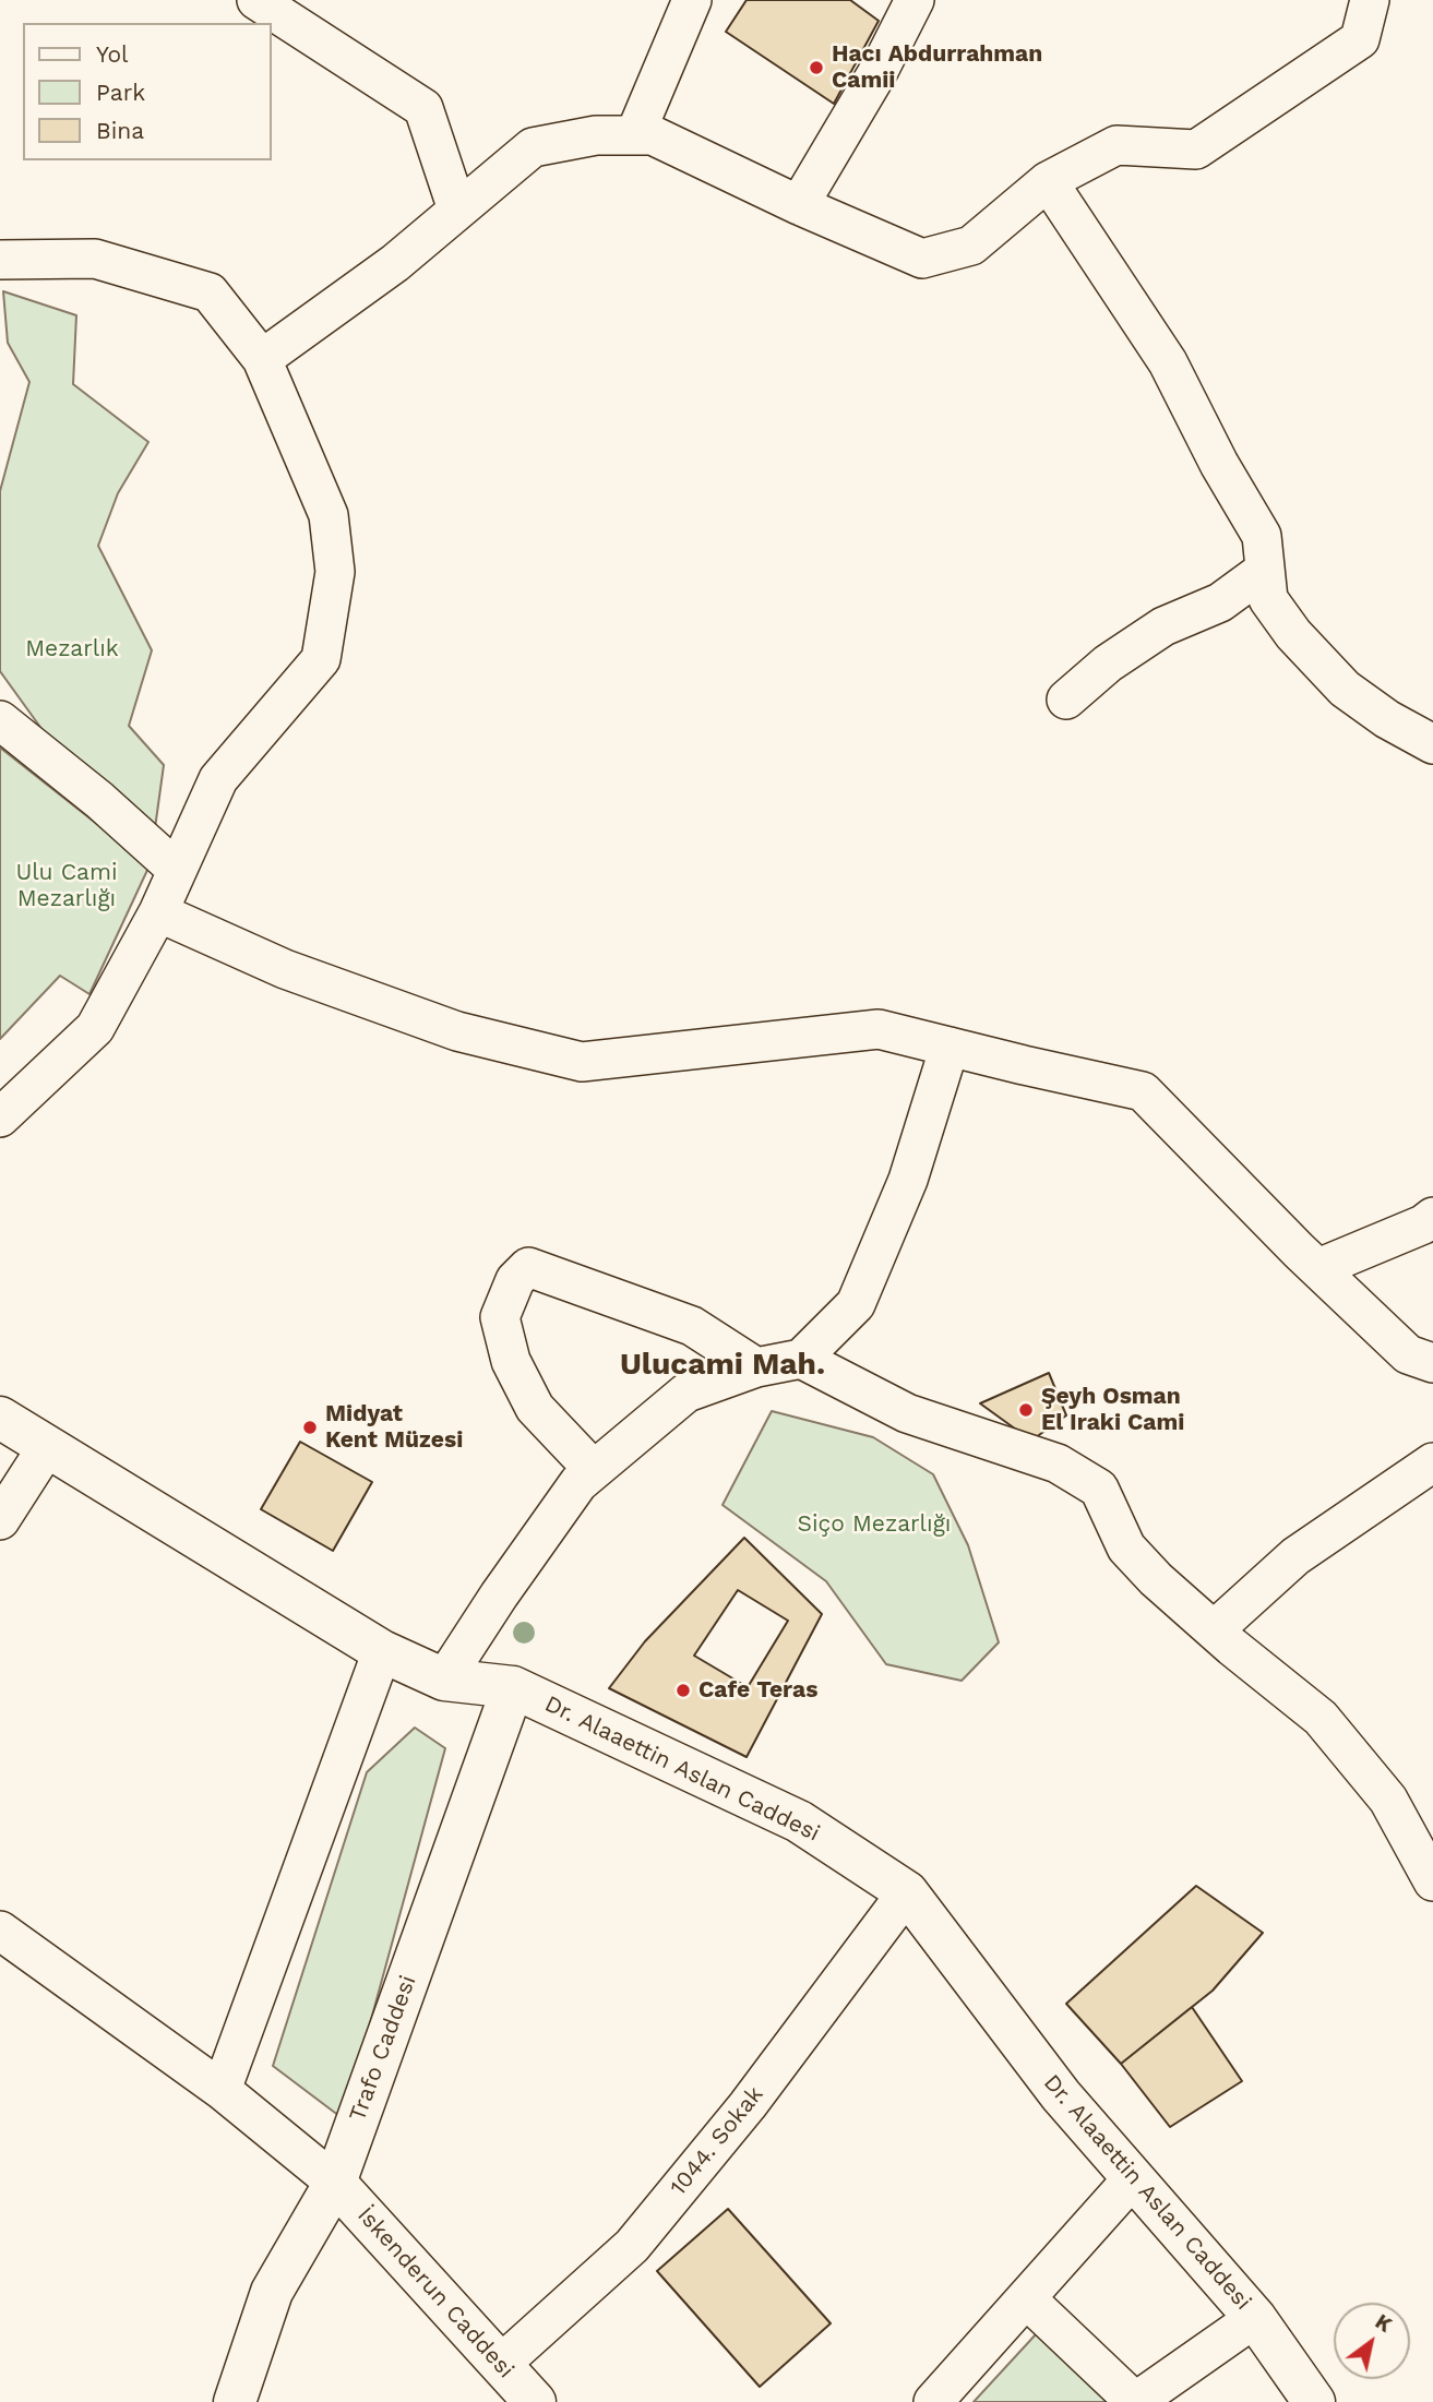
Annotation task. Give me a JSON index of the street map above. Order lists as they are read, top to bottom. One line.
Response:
{"streets":{"street":["Dr. Alaaettin Aslan Caddesi","Trafo Caddesi","1044. Sokak","İskenderun Caddesi"]},"crossings":[["Dr. Alaaettin Aslan Caddesi","Trafo Caddesi"],["Dr. Alaaettin Aslan Caddesi","1044. Sokak"],["Trafo Caddesi","İskenderun Caddesi"],["1044. Sokak","İskenderun Caddesi"]],"districts":["Ulucami Mah."],"parks":["Mezarlık","Ulu Cami Mezarlığı","Siço Mezarlığı"],"places":["Hacı Abdurrahman Camii","Şeyh Osman El Iraki Cami","Midyat Kent Müzesi","Cafe Teras"],"legend":["Yol","Park","Bina"],"north":"top right"}
